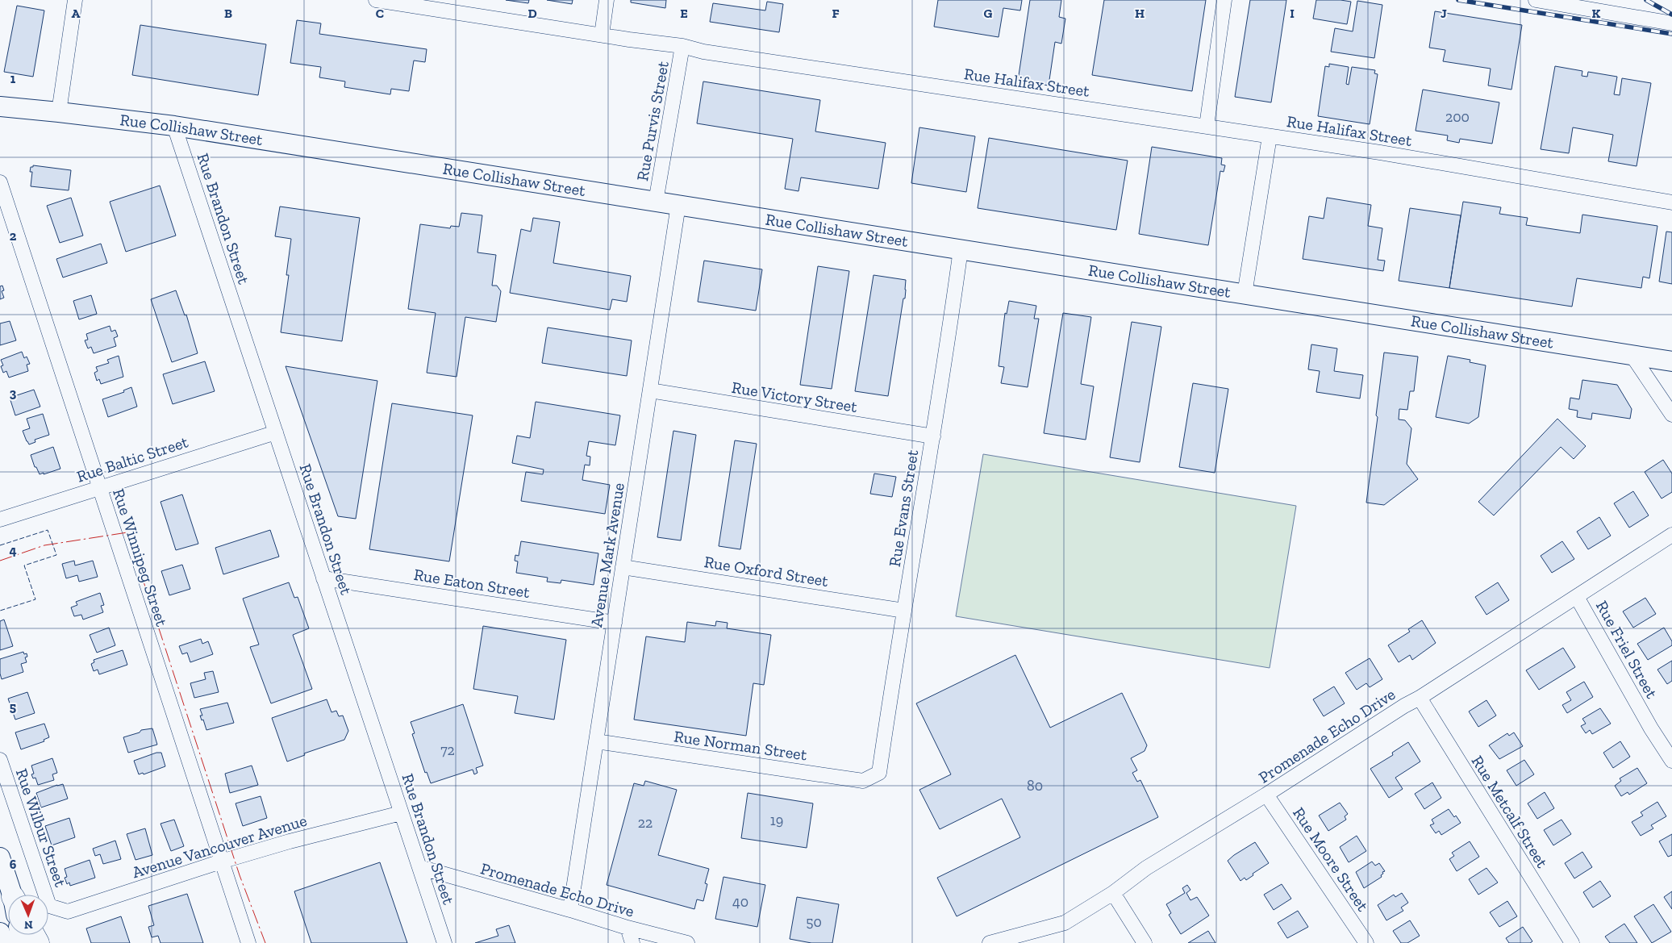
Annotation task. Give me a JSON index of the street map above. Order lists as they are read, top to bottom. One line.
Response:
{"streets":{"street":["Rue Halifax Street","Rue Purvis Street","Rue Collishaw Street","Rue Brandon Street","Rue Victory Street","Rue Baltic Street","Rue Evans Street","Avenue Mark Avenue","Rue Winnipeg Street","Rue Oxford Street","Rue Eaton Street","Rue Friel Street","Promenade Echo Drive","Rue Norman Street","Rue Metcalf Street","Rue Wilbur Street","Avenue Vancouver Avenue","Rue Moore Street"]},"crossings":[["Rue Halifax Street","Rue Purvis Street"],["Rue Purvis Street","Rue Collishaw Street"],["Rue Collishaw Street","Rue Brandon Street"],["Rue Collishaw Street","Rue Evans Street"],["Rue Collishaw Street","Avenue Mark Avenue"],["Rue Brandon Street","Rue Baltic Street"],["Rue Brandon Street","Rue Eaton Street"],["Rue Brandon Street","Promenade Echo Drive"],["Rue Brandon Street","Avenue Vancouver Avenue"],["Rue Victory Street","Rue Evans Street"],["Rue Victory Street","Avenue Mark Avenue"],["Rue Baltic Street","Rue Winnipeg Street"],["Rue Evans Street","Rue Oxford Street"],["Rue Evans Street","Rue Norman Street"],["Avenue Mark Avenue","Rue Oxford Street"],["Avenue Mark Avenue","Rue Eaton Street"],["Avenue Mark Avenue","Promenade Echo Drive"],["Avenue Mark Avenue","Rue Norman Street"],["Rue Winnipeg Street","Avenue Vancouver Avenue"],["Rue Friel Street","Promenade Echo Drive"],["Promenade Echo Drive","Rue Metcalf Street"],["Promenade Echo Drive","Rue Moore Street"],["Rue Wilbur Street","Avenue Vancouver Avenue"]],"house_numbers":["200","72","80","19","22","40","50"],"north":"bottom","grid":{"columns":["A","B","C","D","E","F","G","H","I","J","K"],"rows":["1","2","3","4","5","6"]}}
